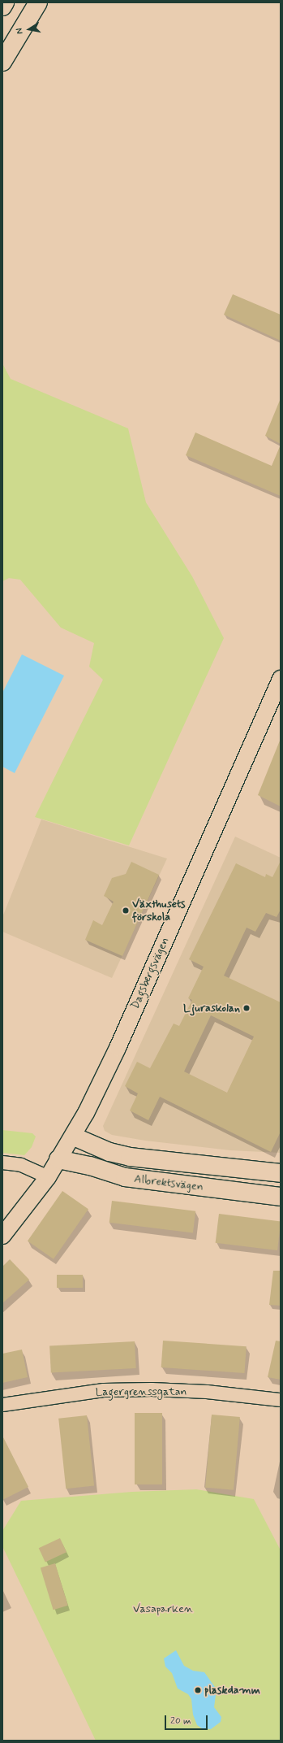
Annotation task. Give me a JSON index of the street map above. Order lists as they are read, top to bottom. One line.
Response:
{"streets":{"main road":["Albrektsvägen"],"street":["Dagsbergsvägen","Lagergrenssgatan"]},"crossings":[["Dagsbergsvägen","Albrektsvägen"]],"parks":["Vasaparken"],"places":["Växthusets förskola","Ljuraskolan","plaskdamm"],"scale_bar":"20 m","north":"left"}
